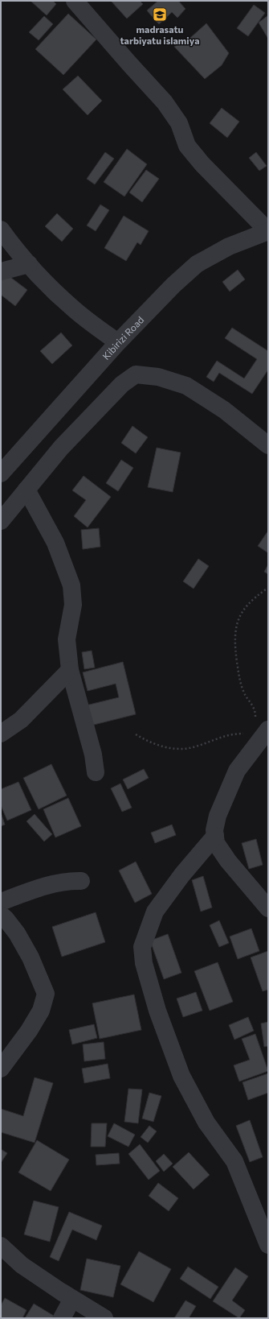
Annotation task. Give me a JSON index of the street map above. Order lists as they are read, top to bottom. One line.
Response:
{"streets":{"street":["Kibirizi Road"]},"places":{"school or university":["madrasatu tarbiyatu islamiya"]}}
